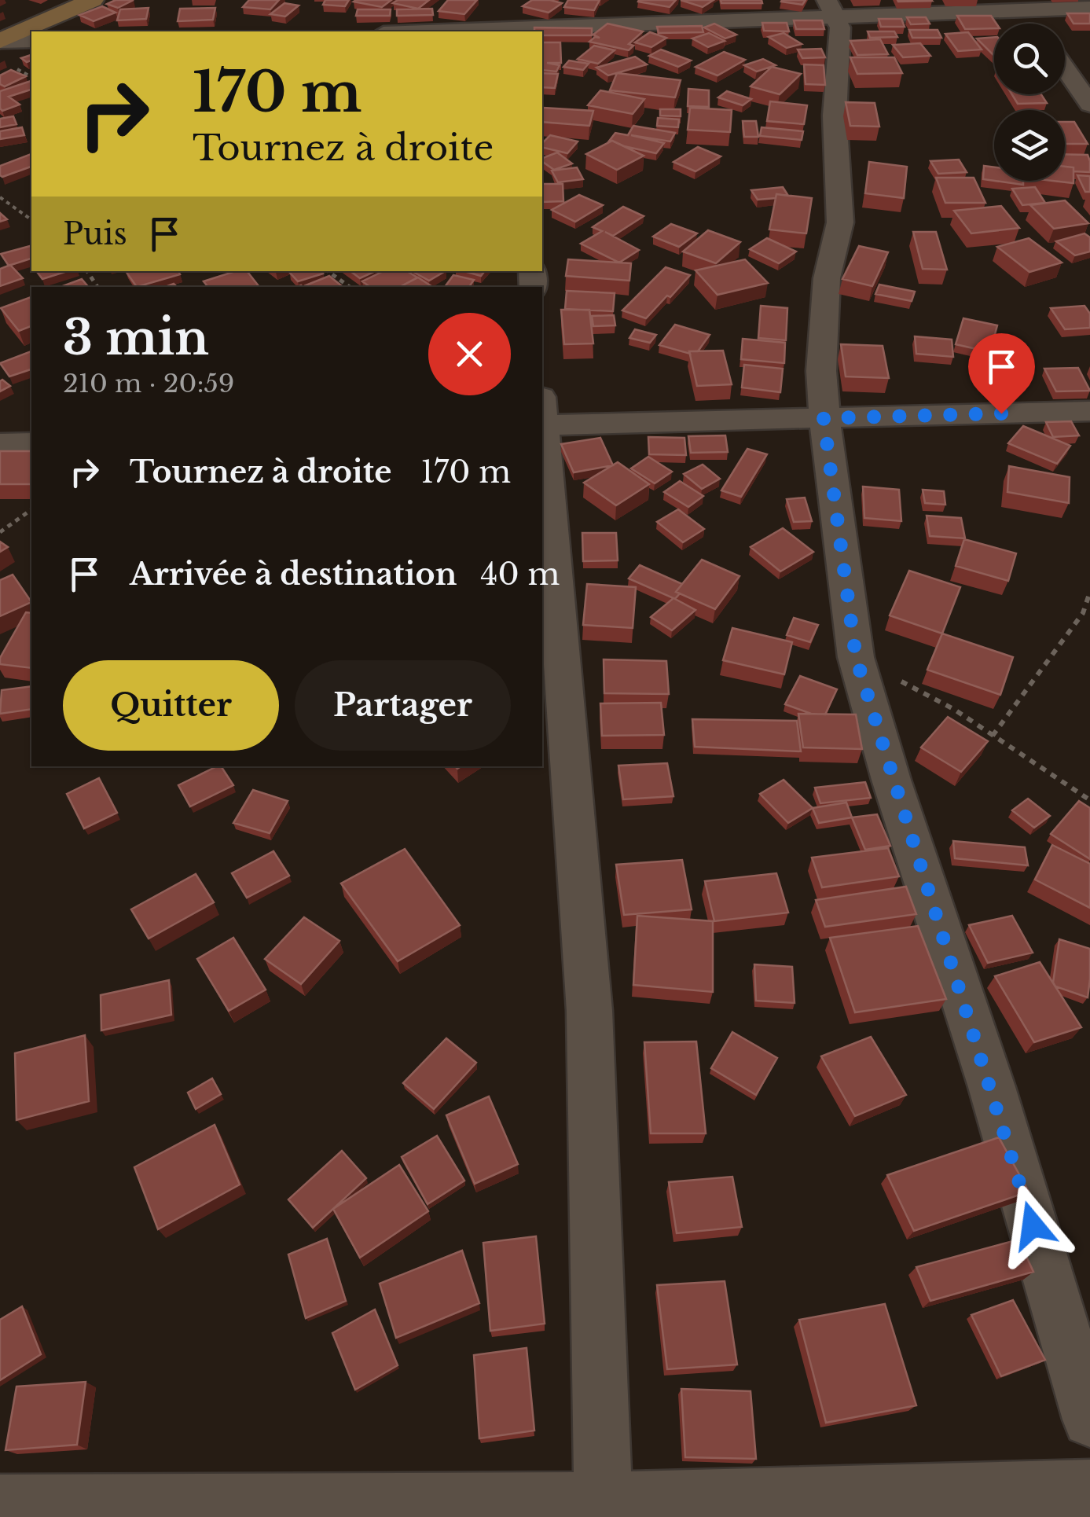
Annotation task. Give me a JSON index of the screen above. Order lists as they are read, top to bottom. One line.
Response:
{"page":{"turn":["170 m","Tournez à droite"],"then":"Puis","heading":["3 min","210 m · 20:59"],"list":[{"name":"Tournez à droite","value":"170 m"},{"name":"Arrivée à destination","value":"40 m"}],"buttons":["Quitter","Partager"]}}
